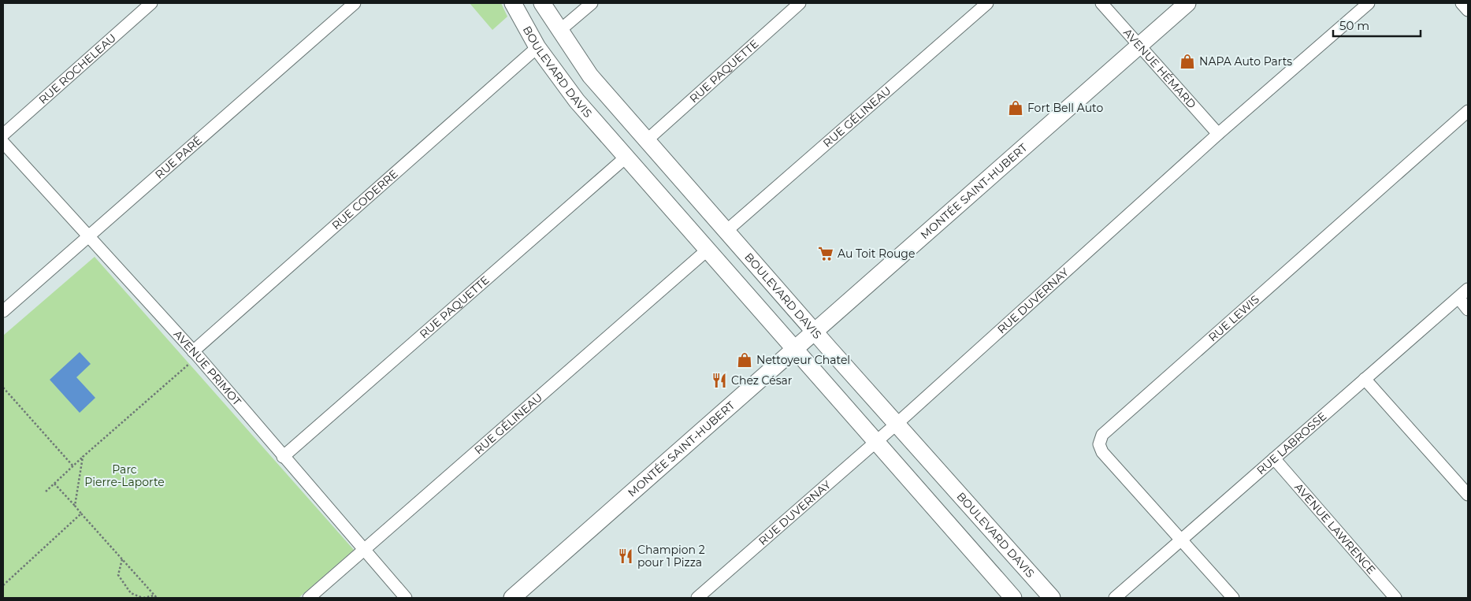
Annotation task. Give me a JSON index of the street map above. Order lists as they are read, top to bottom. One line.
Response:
{"streets":{"street":["RUE ROCHELEAU","AVENUE HÉMARD","BOULEVARD DAVIS","RUE PAQUETTE","RUE GÉLINEAU","RUE PARÉ","MONTÉE SAINT-HUBERT","RUE CODERRE","RUE DUVERNAY","RUE LEWIS","AVENUE PRIMOT","RUE LABROSSE","AVENUE LAWRENCE"]},"crossings":[["AVENUE HÉMARD","MONTÉE SAINT-HUBERT"],["AVENUE HÉMARD","RUE DUVERNAY"],["BOULEVARD DAVIS","RUE PAQUETTE"],["BOULEVARD DAVIS","RUE GÉLINEAU"],["BOULEVARD DAVIS","MONTÉE SAINT-HUBERT"],["BOULEVARD DAVIS","RUE CODERRE"],["BOULEVARD DAVIS","RUE DUVERNAY"],["RUE PAQUETTE","AVENUE PRIMOT"],["RUE GÉLINEAU","AVENUE PRIMOT"],["RUE PARÉ","AVENUE PRIMOT"],["RUE CODERRE","AVENUE PRIMOT"],["RUE LEWIS","RUE LABROSSE"],["RUE LABROSSE","AVENUE LAWRENCE"]],"parks":["Parc Pierre-Laporte"],"places":{"shop":["NAPA Auto Parts","Fort Bell Auto","Nettoyeur Chatel"],"supermarket":["Au Toit Rouge"],"restaurant":["Chez César","Champion 2 pour 1 Pizza"]},"scale_bar":"50 m"}
